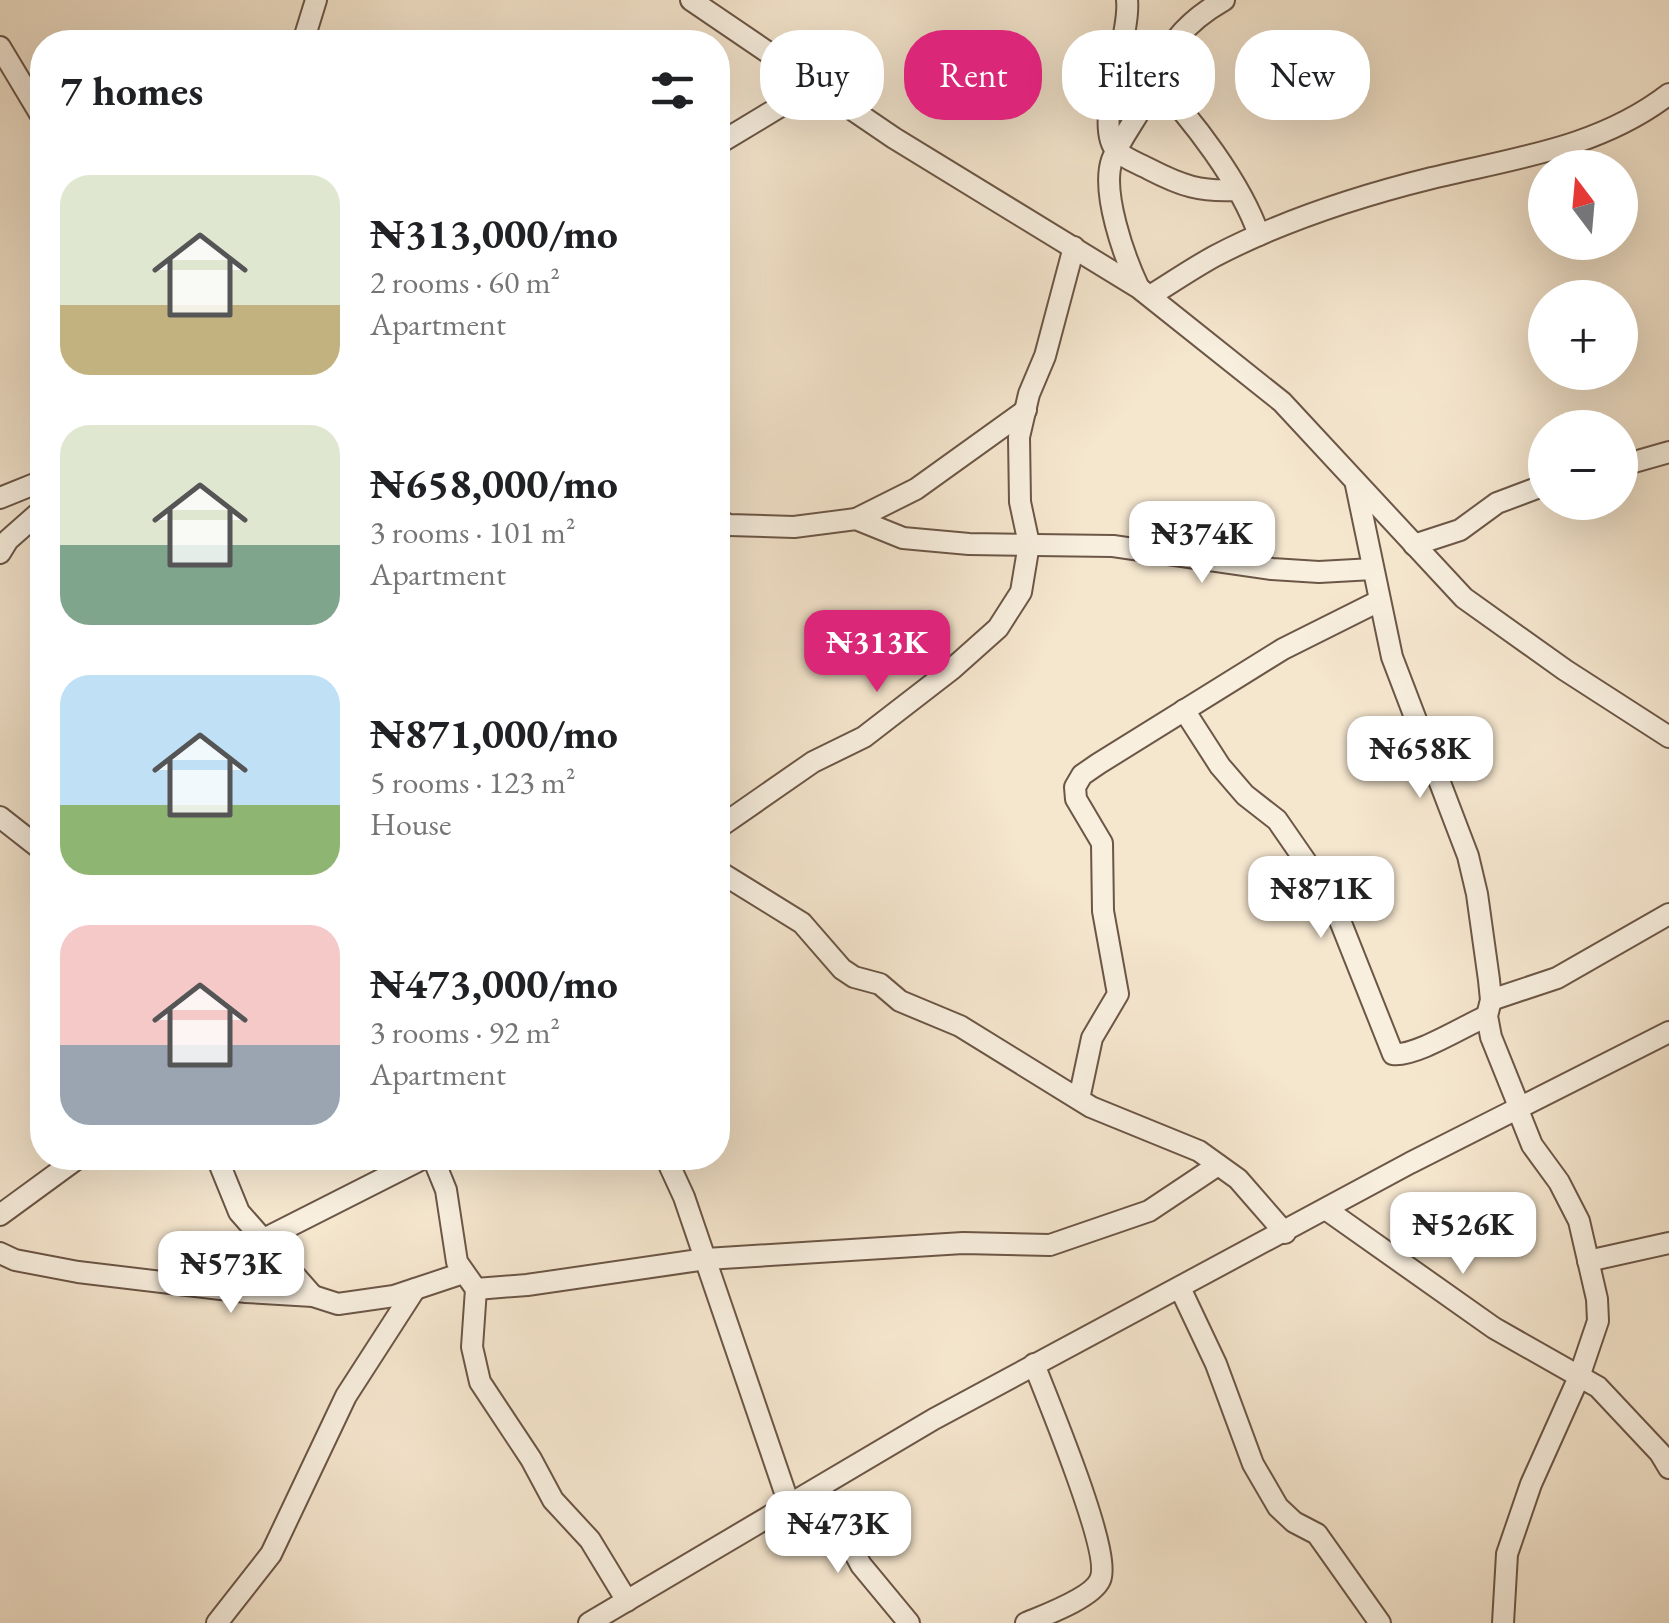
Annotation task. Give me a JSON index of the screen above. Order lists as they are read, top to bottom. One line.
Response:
{"north":"top","page":{"chip":["Buy","Rent","Filters","New"],"heading":"7 homes","map_buttons":["+","−"],"list":[{"name":"₦313,000/mo","note":"2 rooms · 60 m² · Apartment"},{"name":"₦658,000/mo","note":"3 rooms · 101 m² · Apartment"},{"name":"₦871,000/mo","note":"5 rooms · 123 m² · House"},{"name":"₦473,000/mo","note":"3 rooms · 92 m² · Apartment"}],"price":["₦374K","₦313K","₦658K","₦871K","₦526K","₦573K","₦473K"]}}
